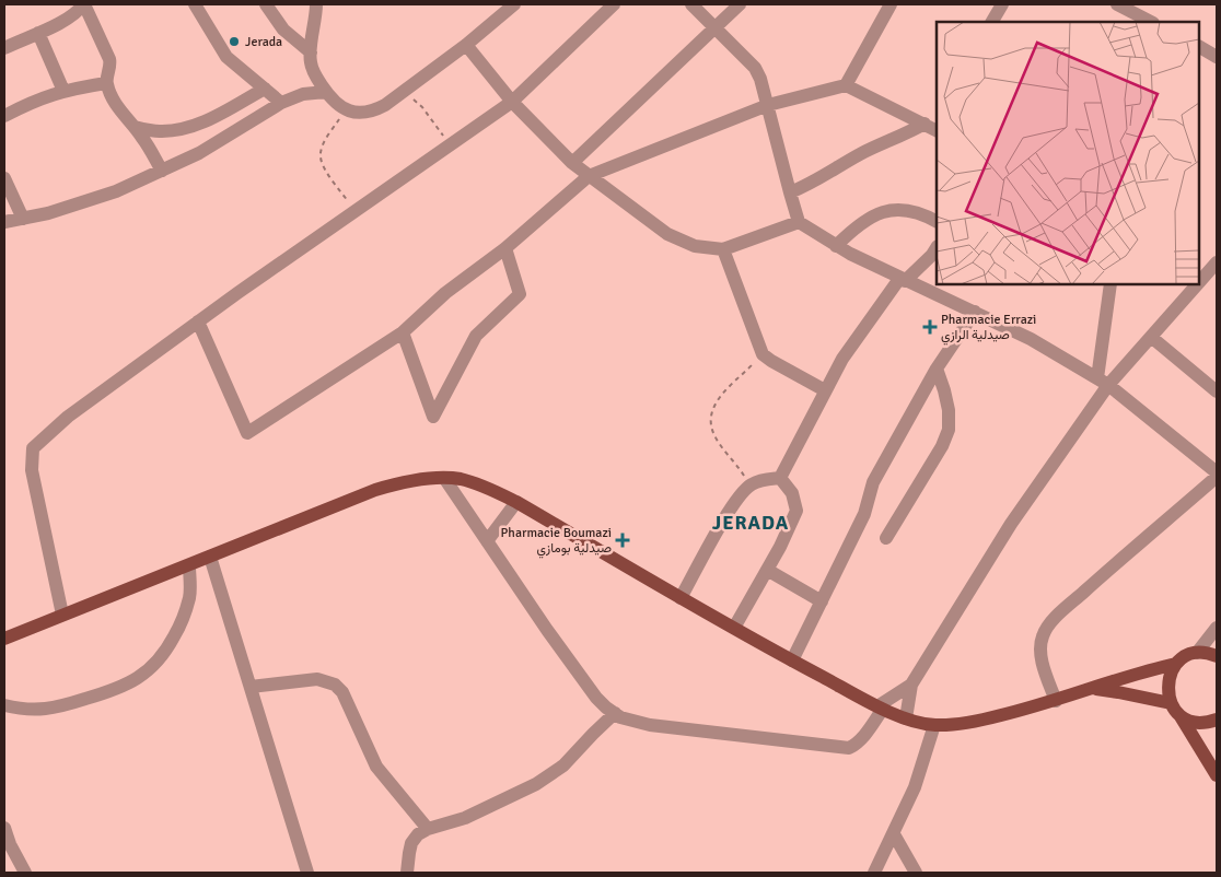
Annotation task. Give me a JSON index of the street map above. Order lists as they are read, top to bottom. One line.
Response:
{"districts":["JERADA"],"places":{"other":["Jerada"],"health":["Pharmacie Errazi صيدلية الرازي","Pharmacie Boumazi صيدلية بومازي"]}}
